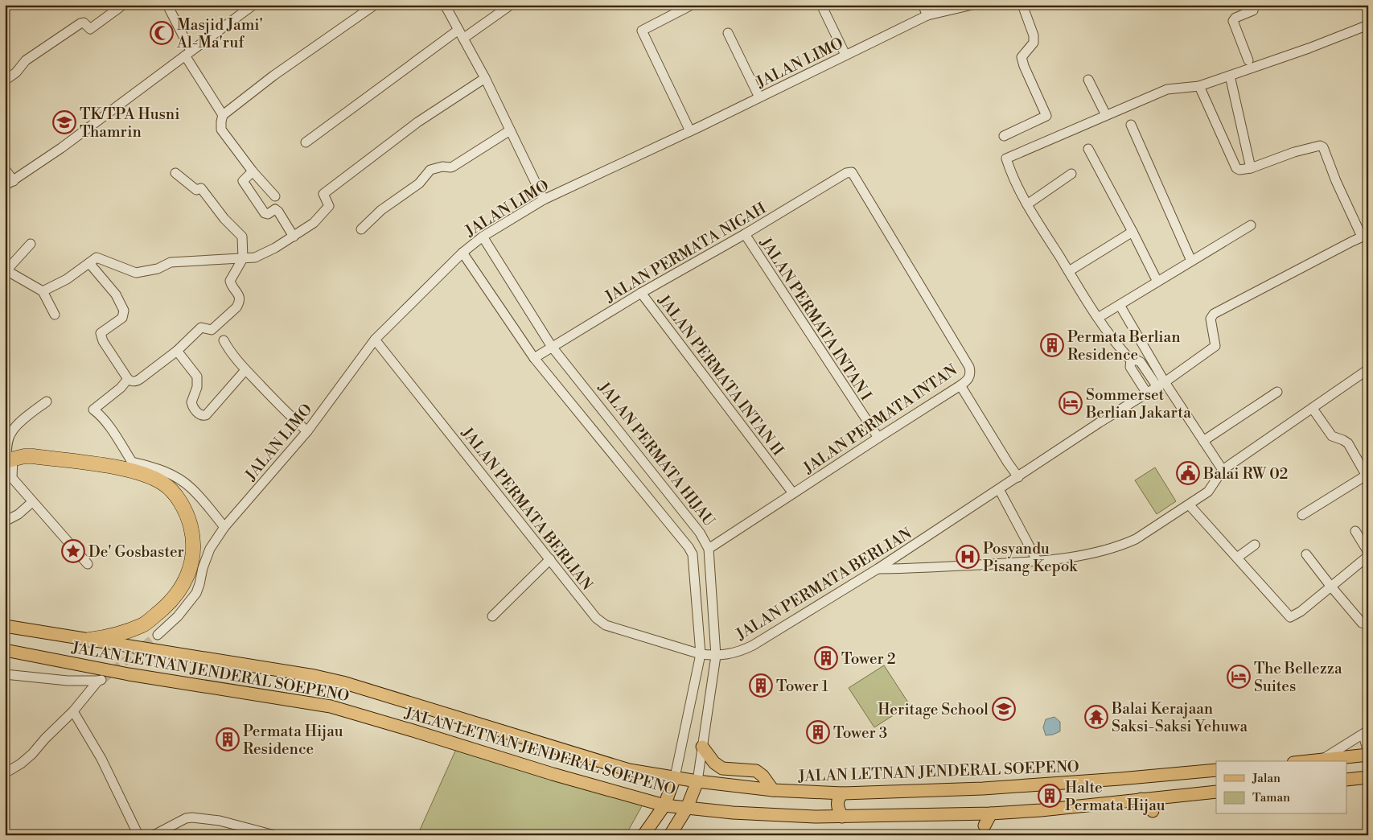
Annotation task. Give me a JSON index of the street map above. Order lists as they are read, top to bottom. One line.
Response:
{"streets":{"main road":["JALAN PERMATA HIJAU","JALAN LETNAN JENDERAL SOEPENO"],"street":["JALAN LIMO","JALAN PERMATA NIGAH","JALAN PERMATA INTAN I","JALAN PERMATA INTAN II","JALAN PERMATA INTAN","JALAN PERMATA BERLIAN"]},"crossings":[["JALAN LIMO","JALAN PERMATA HIJAU"],["JALAN LIMO","JALAN PERMATA BERLIAN"],["JALAN PERMATA NIGAH","JALAN PERMATA INTAN I"],["JALAN PERMATA NIGAH","JALAN PERMATA INTAN II"],["JALAN PERMATA NIGAH","JALAN PERMATA INTAN"],["JALAN PERMATA NIGAH","JALAN PERMATA HIJAU"],["JALAN PERMATA INTAN I","JALAN PERMATA INTAN"],["JALAN PERMATA INTAN II","JALAN PERMATA INTAN"],["JALAN PERMATA INTAN","JALAN PERMATA HIJAU"],["JALAN PERMATA HIJAU","JALAN PERMATA BERLIAN"],["JALAN PERMATA HIJAU","JALAN LETNAN JENDERAL SOEPENO"]],"places":{"mosque":["Masjid Jami' Al-Ma'ruf"],"school or university":["TK/TPA Husni Thamrin","Heritage School"],"building":["Permata Berlian Residence","Tower 2","Tower 1","Tower 3","Permata Hijau Residence","Halte Permata Hijau"],"hotel":["Sommerset Berlian Jakarta","The Bellezza Suites"],"public building":["Balai RW 02"],"place":["De' Gosbaster"],"hospital":["Posyandu Pisang Kepok"],"temple":["Balai Kerajaan Saksi-Saksi Yehuwa"]},"legend":["Jalan","Taman"]}
